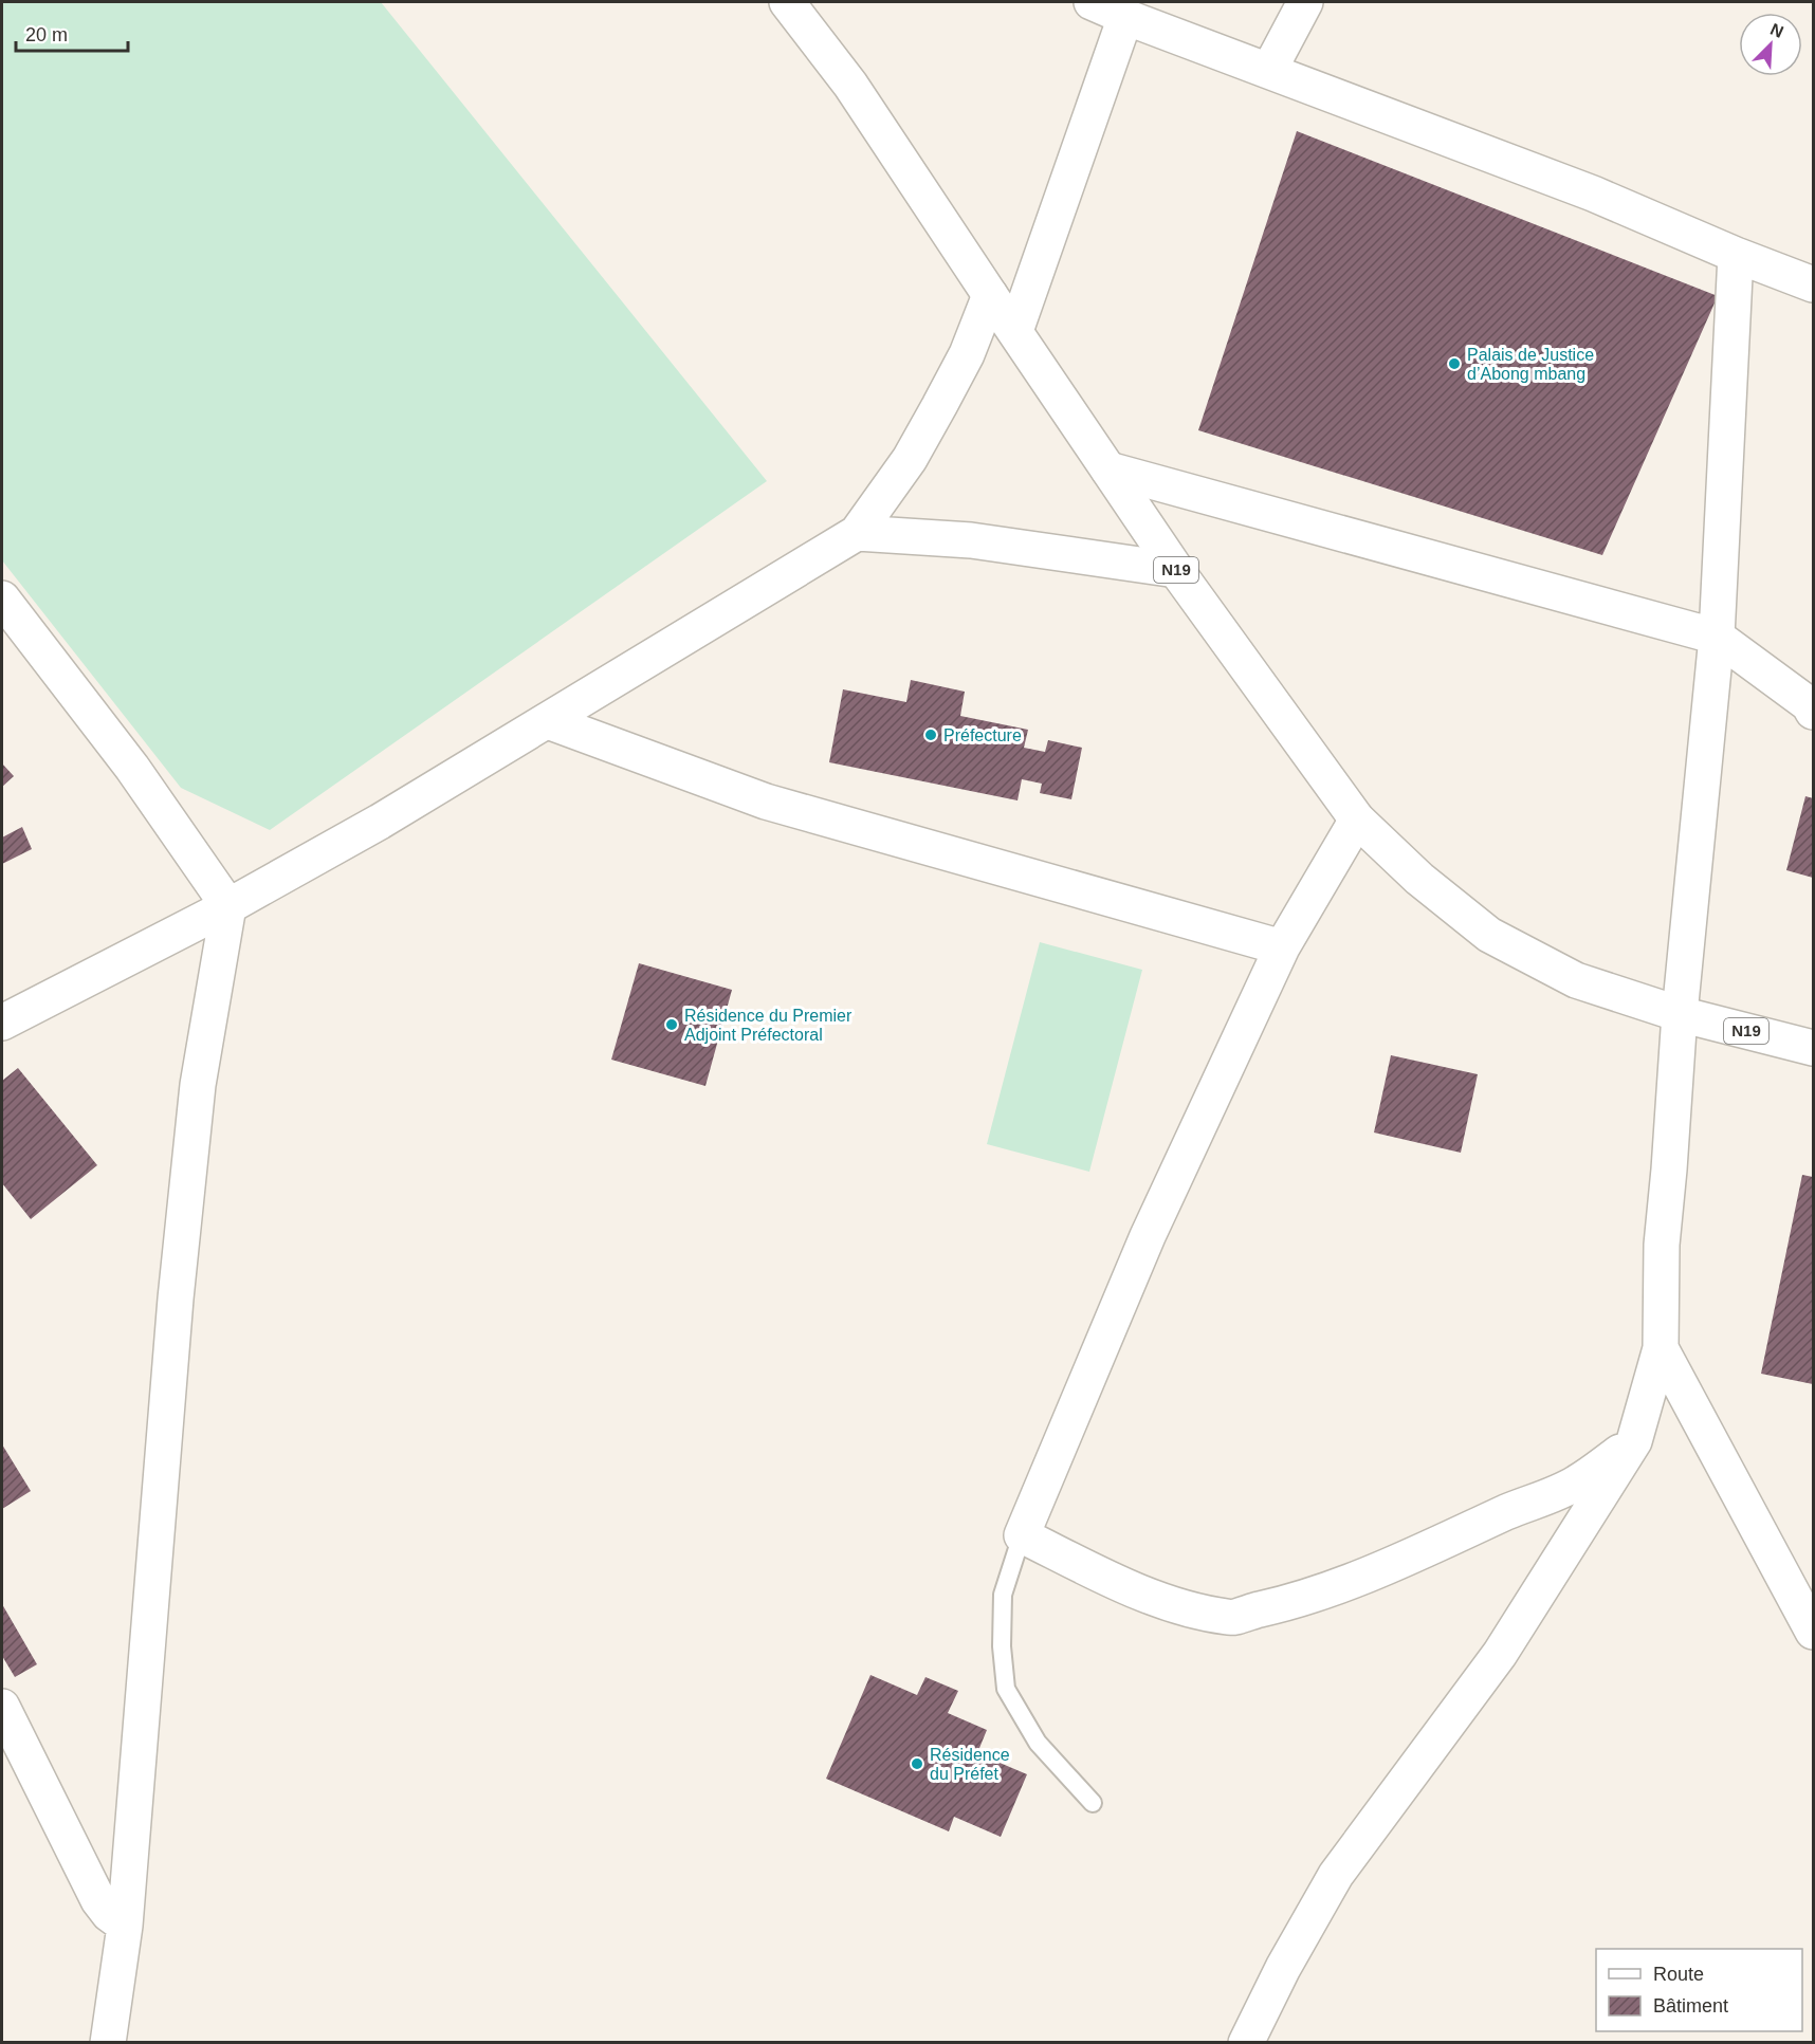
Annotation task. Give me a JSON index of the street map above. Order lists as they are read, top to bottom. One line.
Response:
{"streets":{"main road":["N19"]},"places":["Palais de Justice d’Abong mbang","Préfecture","Résidence du Premier Adjoint Préfectoral","Résidence du Préfet"],"legend":["Route","Bâtiment"],"scale_bar":"20 m","north":"top right"}
